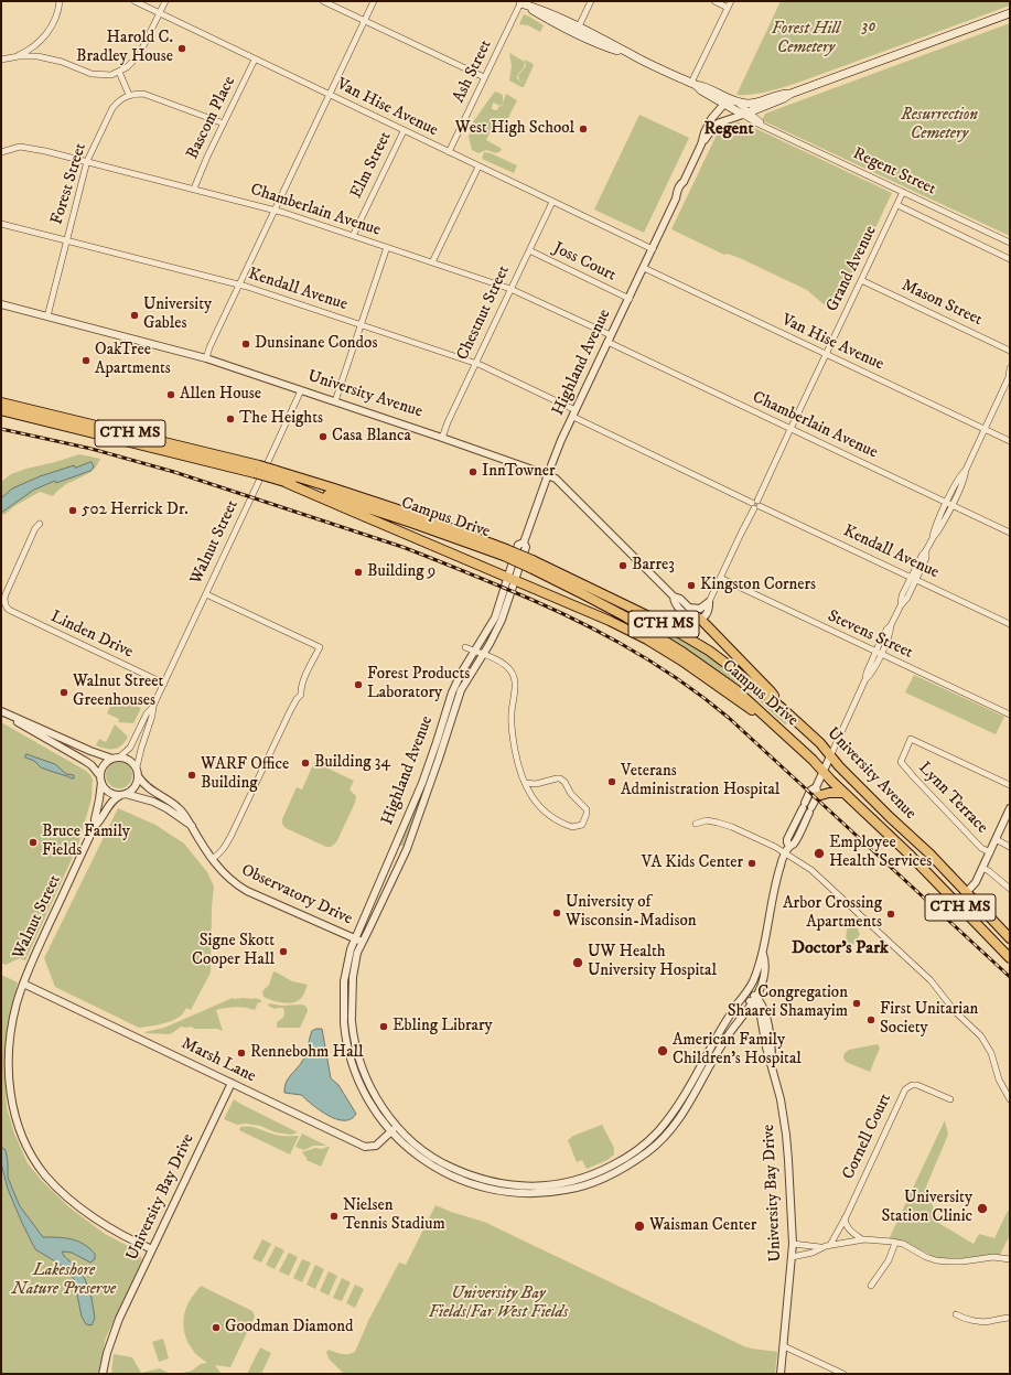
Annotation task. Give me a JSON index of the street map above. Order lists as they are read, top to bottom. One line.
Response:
{"streets":{"main road":["Regent Street","University Avenue","CTH MS","Campus Drive"],"street":["Ash Street","Van Hise Avenue","Bascom Place","Elm Street","Forest Street","Chamberlain Avenue","Joss Court","Grand Avenue","Kendall Avenue","Mason Street","Chestnut Street","Highland Avenue","Walnut Street","Linden Drive","Stevens Street","Lynn Terrace","Observatory Drive","Marsh Lane","Cornell Court","University Bay Drive"]},"crossings":[["Ash Street","Van Hise Avenue"],["Ash Street","Regent Street"],["Van Hise Avenue","Bascom Place"],["Van Hise Avenue","Elm Street"],["Van Hise Avenue","Grand Avenue"],["Van Hise Avenue","Chestnut Street"],["Van Hise Avenue","Highland Avenue"],["Bascom Place","Chamberlain Avenue"],["Elm Street","Chamberlain Avenue"],["Regent Street","Grand Avenue"],["Regent Street","Highland Avenue"],["Forest Street","Chamberlain Avenue"],["Forest Street","Kendall Avenue"],["Forest Street","University Avenue"],["Chamberlain Avenue","Grand Avenue"],["Chamberlain Avenue","Chestnut Street"],["Chamberlain Avenue","Highland Avenue"],["Joss Court","Chestnut Street"],["Joss Court","Highland Avenue"],["Grand Avenue","Kendall Avenue"],["Grand Avenue","Mason Street"],["Grand Avenue","Stevens Street"],["Kendall Avenue","Chestnut Street"],["Kendall Avenue","Highland Avenue"],["Chestnut Street","University Avenue"],["Highland Avenue","University Avenue"],["Highland Avenue","Observatory Drive"],["Highland Avenue","Marsh Lane"],["Highland Avenue","University Bay Drive"],["University Avenue","Campus Drive"],["University Avenue","Walnut Street"],["Walnut Street","Linden Drive"],["Walnut Street","Observatory Drive"],["Walnut Street","Marsh Lane"],["Walnut Street","University Bay Drive"],["Marsh Lane","University Bay Drive"]],"districts":["Regent","Doctor's Park"],"parks":["30","Forest Hill Cemetery","Resurrection Cemetery","Lakeshore Nature Preserve","University Bay Fields/Far West Fields"],"places":["Harold C. Bradley House","West High School","University Gables","Dunsinane Condos","OakTree Apartments","Allen House","The Heights","Casa Blanca","InnTowner","502 Herrick Dr.","Barre3","Building 9","Kingston Corners","Forest Products Laboratory","Walnut Street Greenhouses","Building 34","WARF Office Building","Veterans Administration Hospital","Bruce Family Fields","Employee Health Services","VA Kids Center","University of Wisconsin-Madison","Arbor Crossing Apartments","Signe Skott Cooper Hall","UW Health University Hospital","Congregation Shaarei Shamayim","First Unitarian Society","Ebling Library","American Family Children's Hospital","Rennebohm Hall","University Station Clinic","Nielsen Tennis Stadium","Waisman Center","Goodman Diamond"]}
